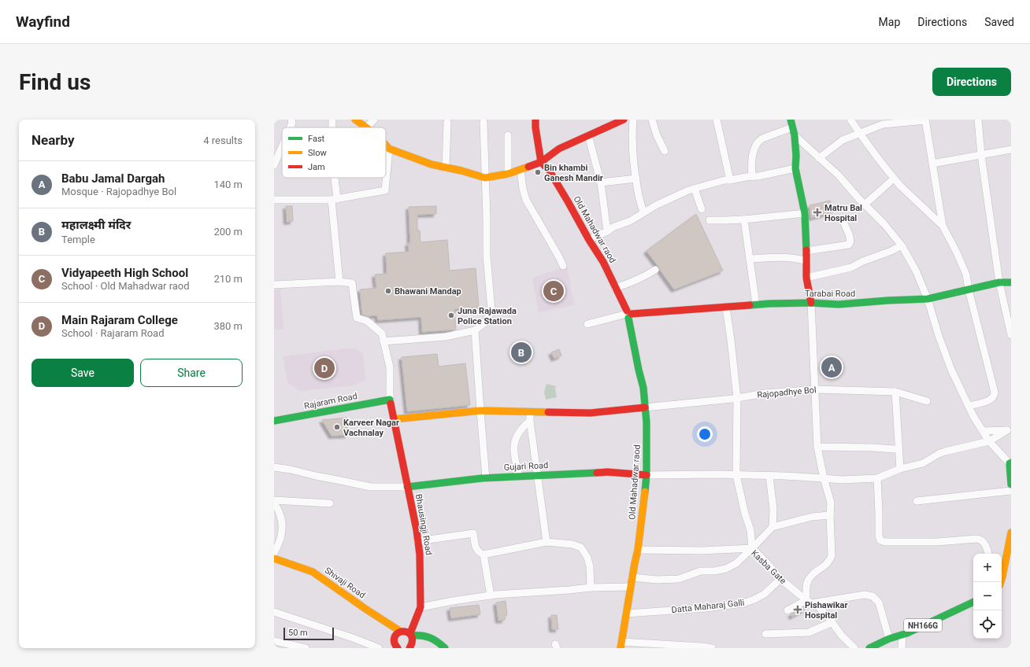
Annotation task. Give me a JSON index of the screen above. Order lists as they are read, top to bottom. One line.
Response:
{"streets":{"main road":["Old Mahadwar raod","Tarabai Road","Rajaram Road","Gujari Road","Bhausingji Road","Shivaji Road","NH166G"],"street":["Rajopadhye Bol","Kasba Gate","Datta Maharaj Galli"]},"crossings":[["Old Mahadwar raod","Tarabai Road"],["Old Mahadwar raod","Rajopadhye Bol"],["Old Mahadwar raod","Gujari Road"],["Old Mahadwar raod","Kasba Gate"],["Old Mahadwar raod","Datta Maharaj Galli"],["Rajaram Road","Bhausingji Road"],["Gujari Road","Bhausingji Road"],["Kasba Gate","Datta Maharaj Galli"]],"places":{"other":["Bin khambi Ganesh Mandir","Bhawani Mandap","Juna Rajawada Police Station","Karveer Nagar Vachnalay"],"health":["Matru Bal Hospital","Pishawikar Hospital"]},"legend":["Fast","Slow","Jam"],"scale_bar":"50 m","page":{"header":"Wayfind","nav":["Map","Directions","Saved"],"buttons":["Directions",["Save","Share"]],"title":"Find us","heading":["Nearby","4 results"],"list":[{"mark":"A","name":"Babu Jamal Dargah","note":"Mosque · Rajopadhye Bol","value":"140 m"},{"mark":"B","name":"महालक्ष्मी मंदिर","note":"Temple","value":"200 m"},{"mark":"C","name":"Vidyapeeth High School","note":"School · Old Mahadwar raod","value":"210 m"},{"mark":"D","name":"Main Rajaram College","note":"School · Rajaram Road","value":"380 m"}],"pins":["C","B","A","D"],"map_buttons":["+","−"],"scale":"50 m"}}
